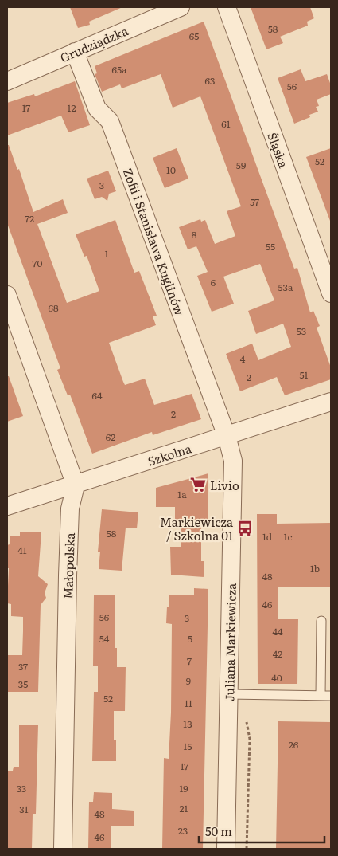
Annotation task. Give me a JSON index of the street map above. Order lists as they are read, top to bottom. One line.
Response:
{"streets":{"street":["Grudziądzka","Śląska","Zofii i Stanisława Kuglinów","Szkolna","Małopolska","Juliana Markiewicza"]},"crossings":[["Grudziądzka","Zofii i Stanisława Kuglinów"],["Zofii i Stanisława Kuglinów","Szkolna"],["Zofii i Stanisława Kuglinów","Juliana Markiewicza"],["Szkolna","Małopolska"],["Szkolna","Juliana Markiewicza"]],"places":{"supermarket":["Livio"],"bus stop":["Markiewicza / Szkolna 01"]},"house_numbers":["58","65","65a","63","56","17","12","61","52","59","10","3","57","72","8","55","1","70","6","53a","68","53","4","51","2","64","2","62","1a","58","1d","1c","41","1b","48","46","56","3","44","54","5","42","7","37","40","9","35","52","11","13","26","15","17","33","19","21","31","48","23","46"],"scale_bar":"50 m"}
